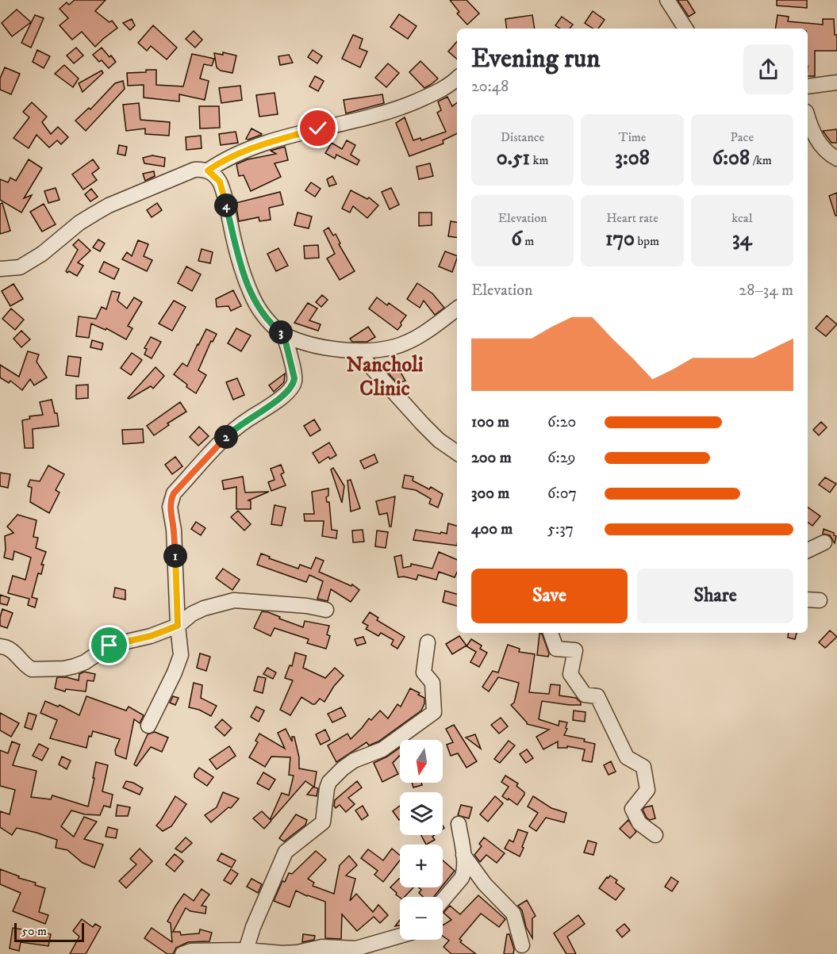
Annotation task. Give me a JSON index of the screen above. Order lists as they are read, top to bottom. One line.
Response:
{"districts":["Nancholi Clinic"],"scale_bar":"50 m","north":"bottom","page":{"heading":["Evening run","20:48"],"stats":[["Distance","0.51 km"],["Time","3:08"],["Pace","6:08 /km"],["Elevation","6 m"],["Heart rate","170 bpm"],["kcal","34"]],"pins":["4","3","2","1"],"chart":["Elevation","28–34 m"],"list":[{"name":"100 m","note":"6:20"},{"name":"200 m","note":"6:29"},{"name":"300 m","note":"6:07"},{"name":"400 m","note":"5:37"}],"buttons":["Save","Share"],"map_buttons":["+","−"],"scale":"50 m"}}
